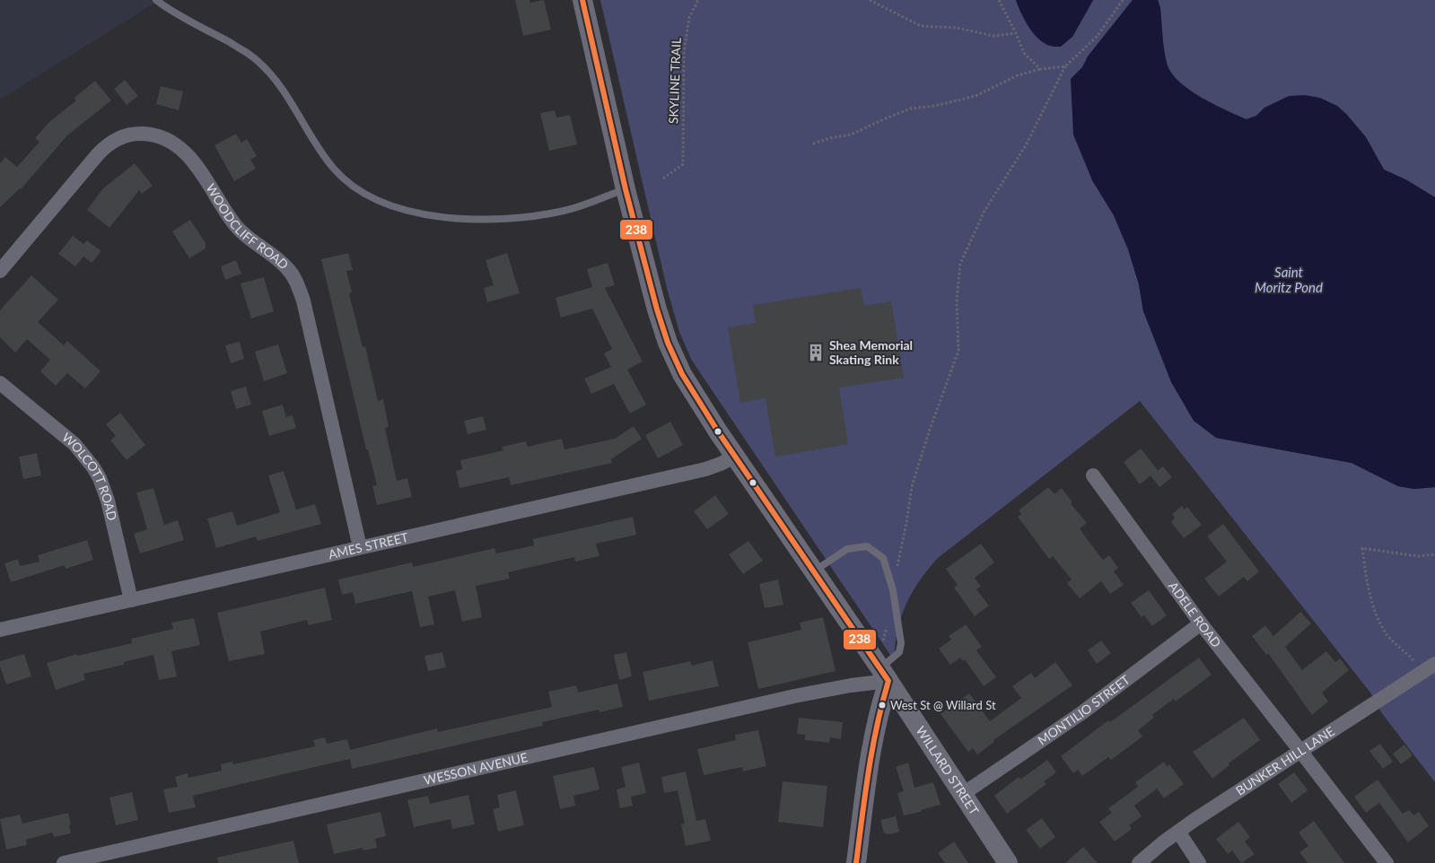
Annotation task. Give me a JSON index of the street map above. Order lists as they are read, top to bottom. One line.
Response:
{"streets":{"main road":["WILLARD STREET"],"street":["WOODCLIFF ROAD","WOLCOTT ROAD","AMES STREET","ADELE ROAD","MONTILIO STREET","BUNKER HILL LANE","WESSON AVENUE"],"path":["SKYLINE TRAIL"]},"crossings":[["WOODCLIFF ROAD","AMES STREET"],["WOLCOTT ROAD","AMES STREET"],["AMES STREET","WILLARD STREET"],["ADELE ROAD","MONTILIO STREET"],["ADELE ROAD","BUNKER HILL LANE"],["MONTILIO STREET","WILLARD STREET"],["WESSON AVENUE","WILLARD STREET"]],"water":["Saint Moritz Pond"],"places":{"building":["Shea Memorial Skating Rink"],"other":["West St @ Willard St"]},"lines":["transit line 238"]}
